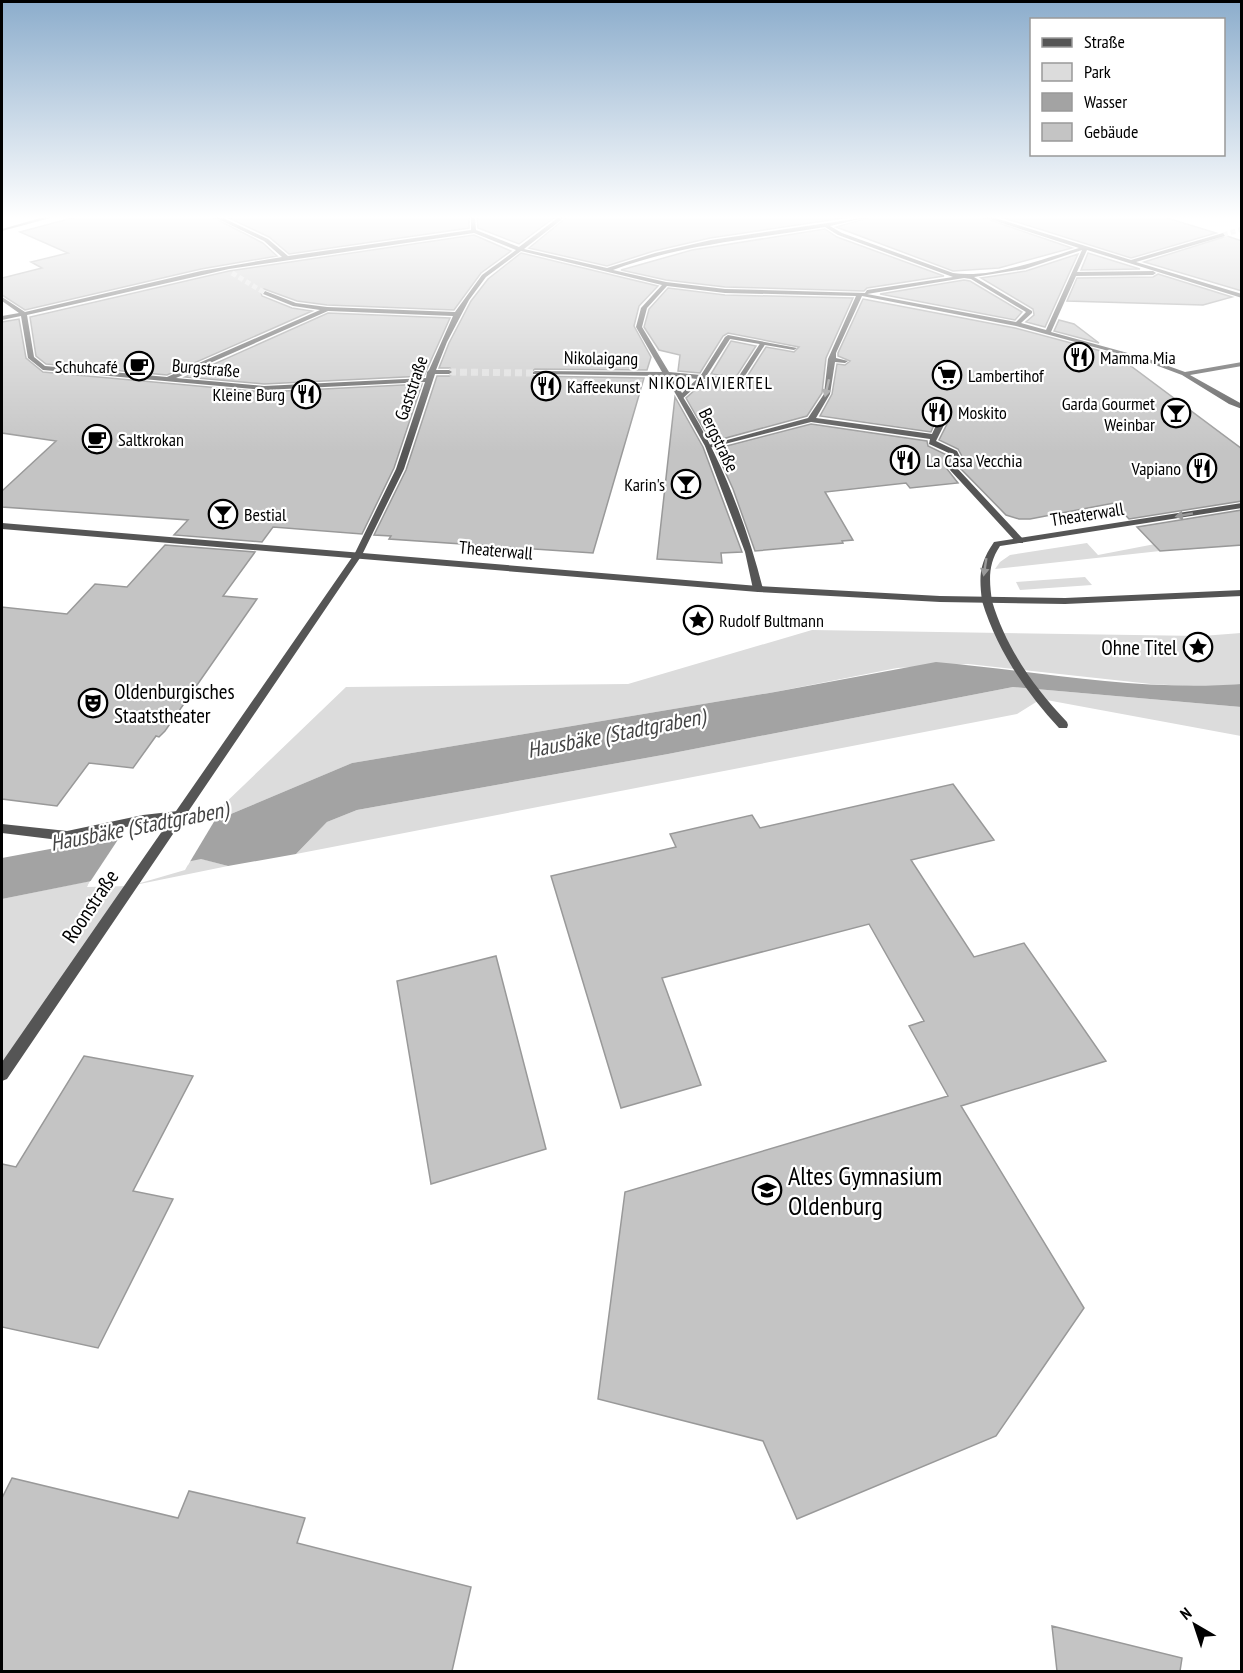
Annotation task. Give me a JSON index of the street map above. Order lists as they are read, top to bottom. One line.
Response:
{"streets":{"street":["Nikolaigang","Burgstraße","Gaststraße","Bergstraße","Theaterwall","Roonstraße"]},"crossings":[["Nikolaigang","Bergstraße"],["Burgstraße","Gaststraße"],["Gaststraße","Theaterwall"],["Gaststraße","Roonstraße"],["Bergstraße","Theaterwall"],["Theaterwall","Roonstraße"]],"districts":["NIKOLAIVIERTEL"],"water":["Hausbäke (Stadtgraben)"],"places":{"restaurant":["Mamma Mia","Kaffeekunst","Kleine Burg","Moskito","La Casa Vecchia","Vapiano"],"cafe":["Schuhcafé","Saltkrokan"],"supermarket":["Lambertihof"],"bar":["Garda Gourmet Weinbar","Karin's","Bestial"],"place":["Rudolf Bultmann","Ohne Titel"],"theatre":["Oldenburgisches Staatstheater"],"school or university":["Altes Gymnasium Oldenburg"]},"legend":["Straße","Park","Wasser","Gebäude"],"north":"top left"}
